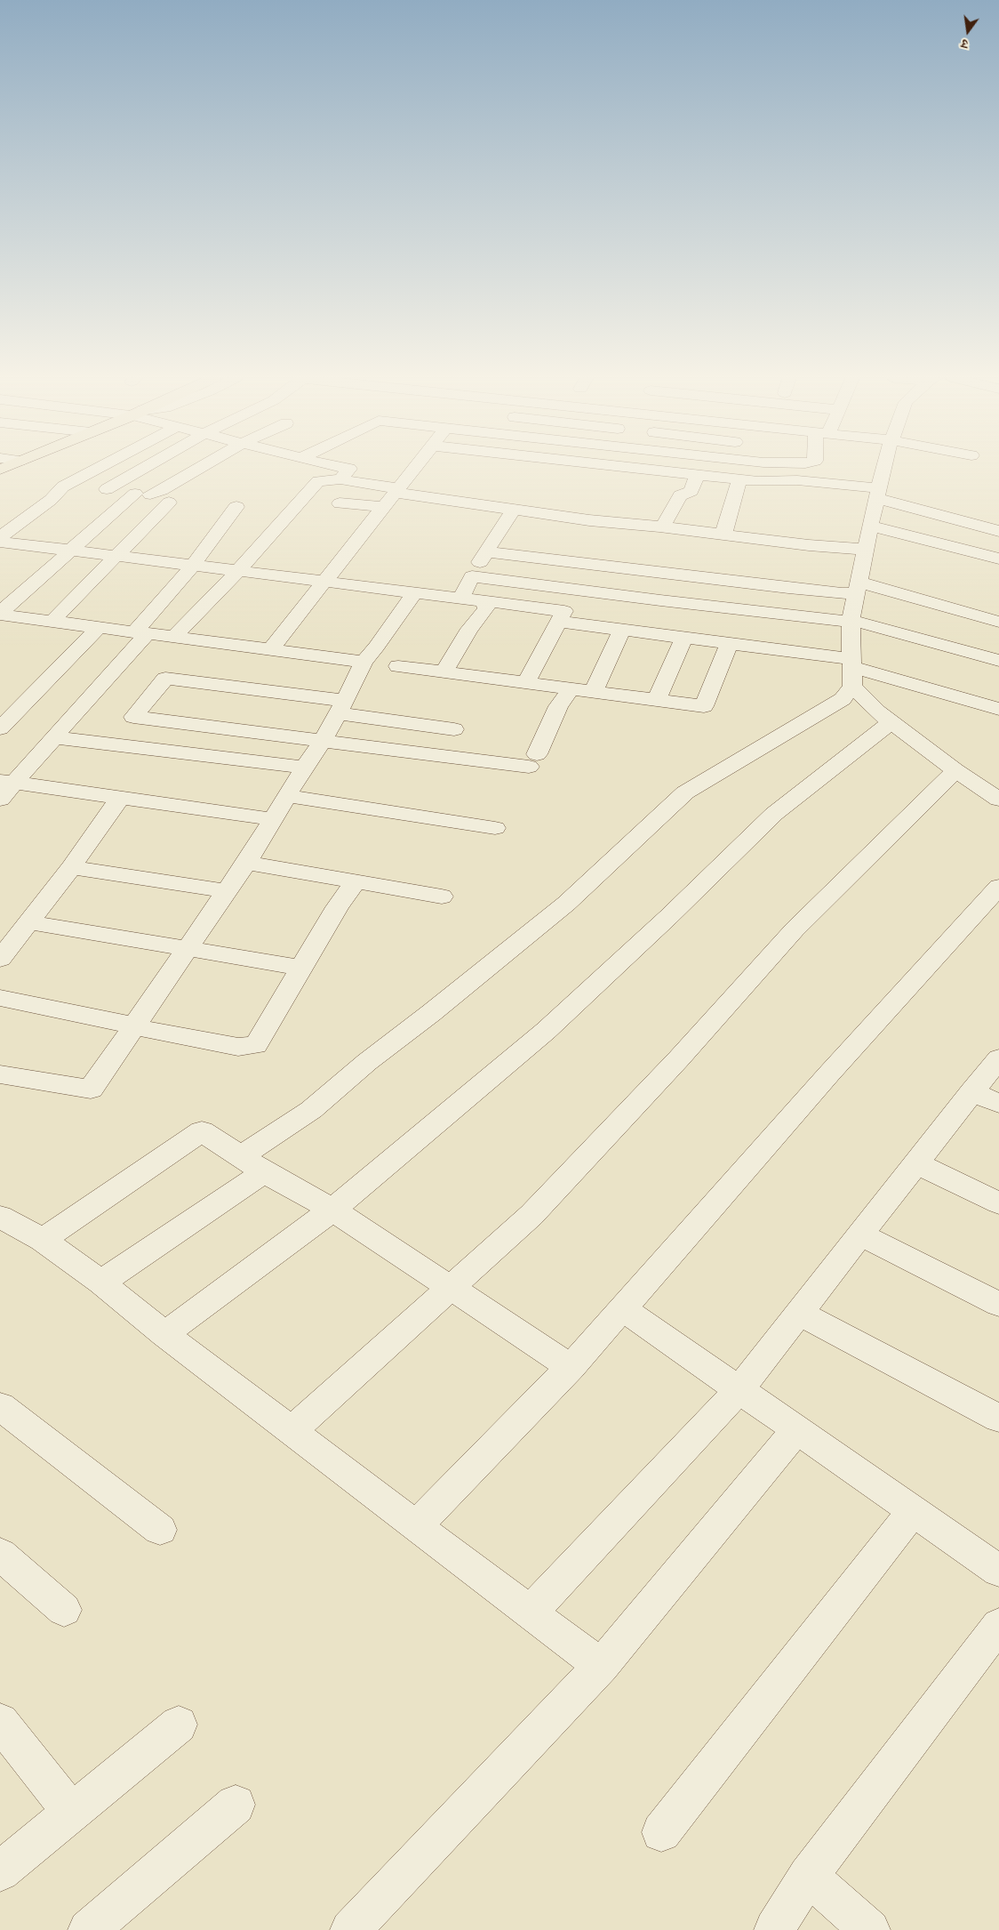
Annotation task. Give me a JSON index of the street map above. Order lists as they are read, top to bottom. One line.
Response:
{"north":"bottom"}
